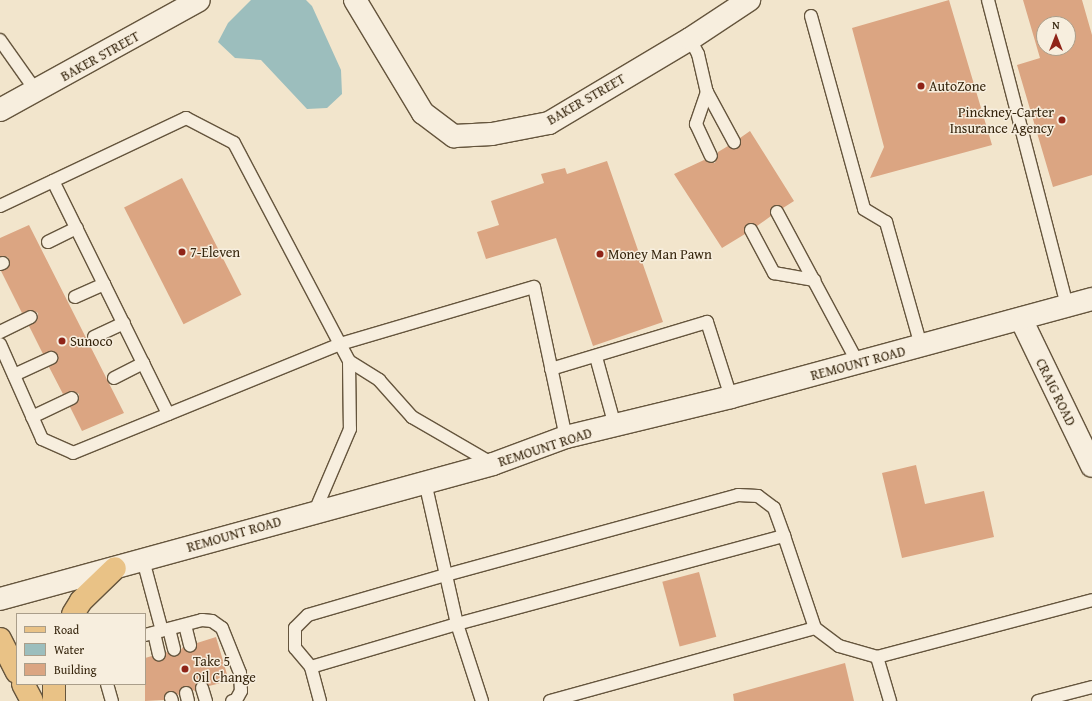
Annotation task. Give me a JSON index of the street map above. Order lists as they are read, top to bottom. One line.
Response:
{"streets":{"main road":["BAKER STREET","REMOUNT ROAD","CRAIG ROAD"]},"crossings":[["REMOUNT ROAD","CRAIG ROAD"]],"places":["AutoZone","Pinckney-Carter Insurance Agency","7-Eleven","Money Man Pawn","Sunoco","Take 5 Oil Change"],"legend":["Road","Water","Building"],"north":"top"}
